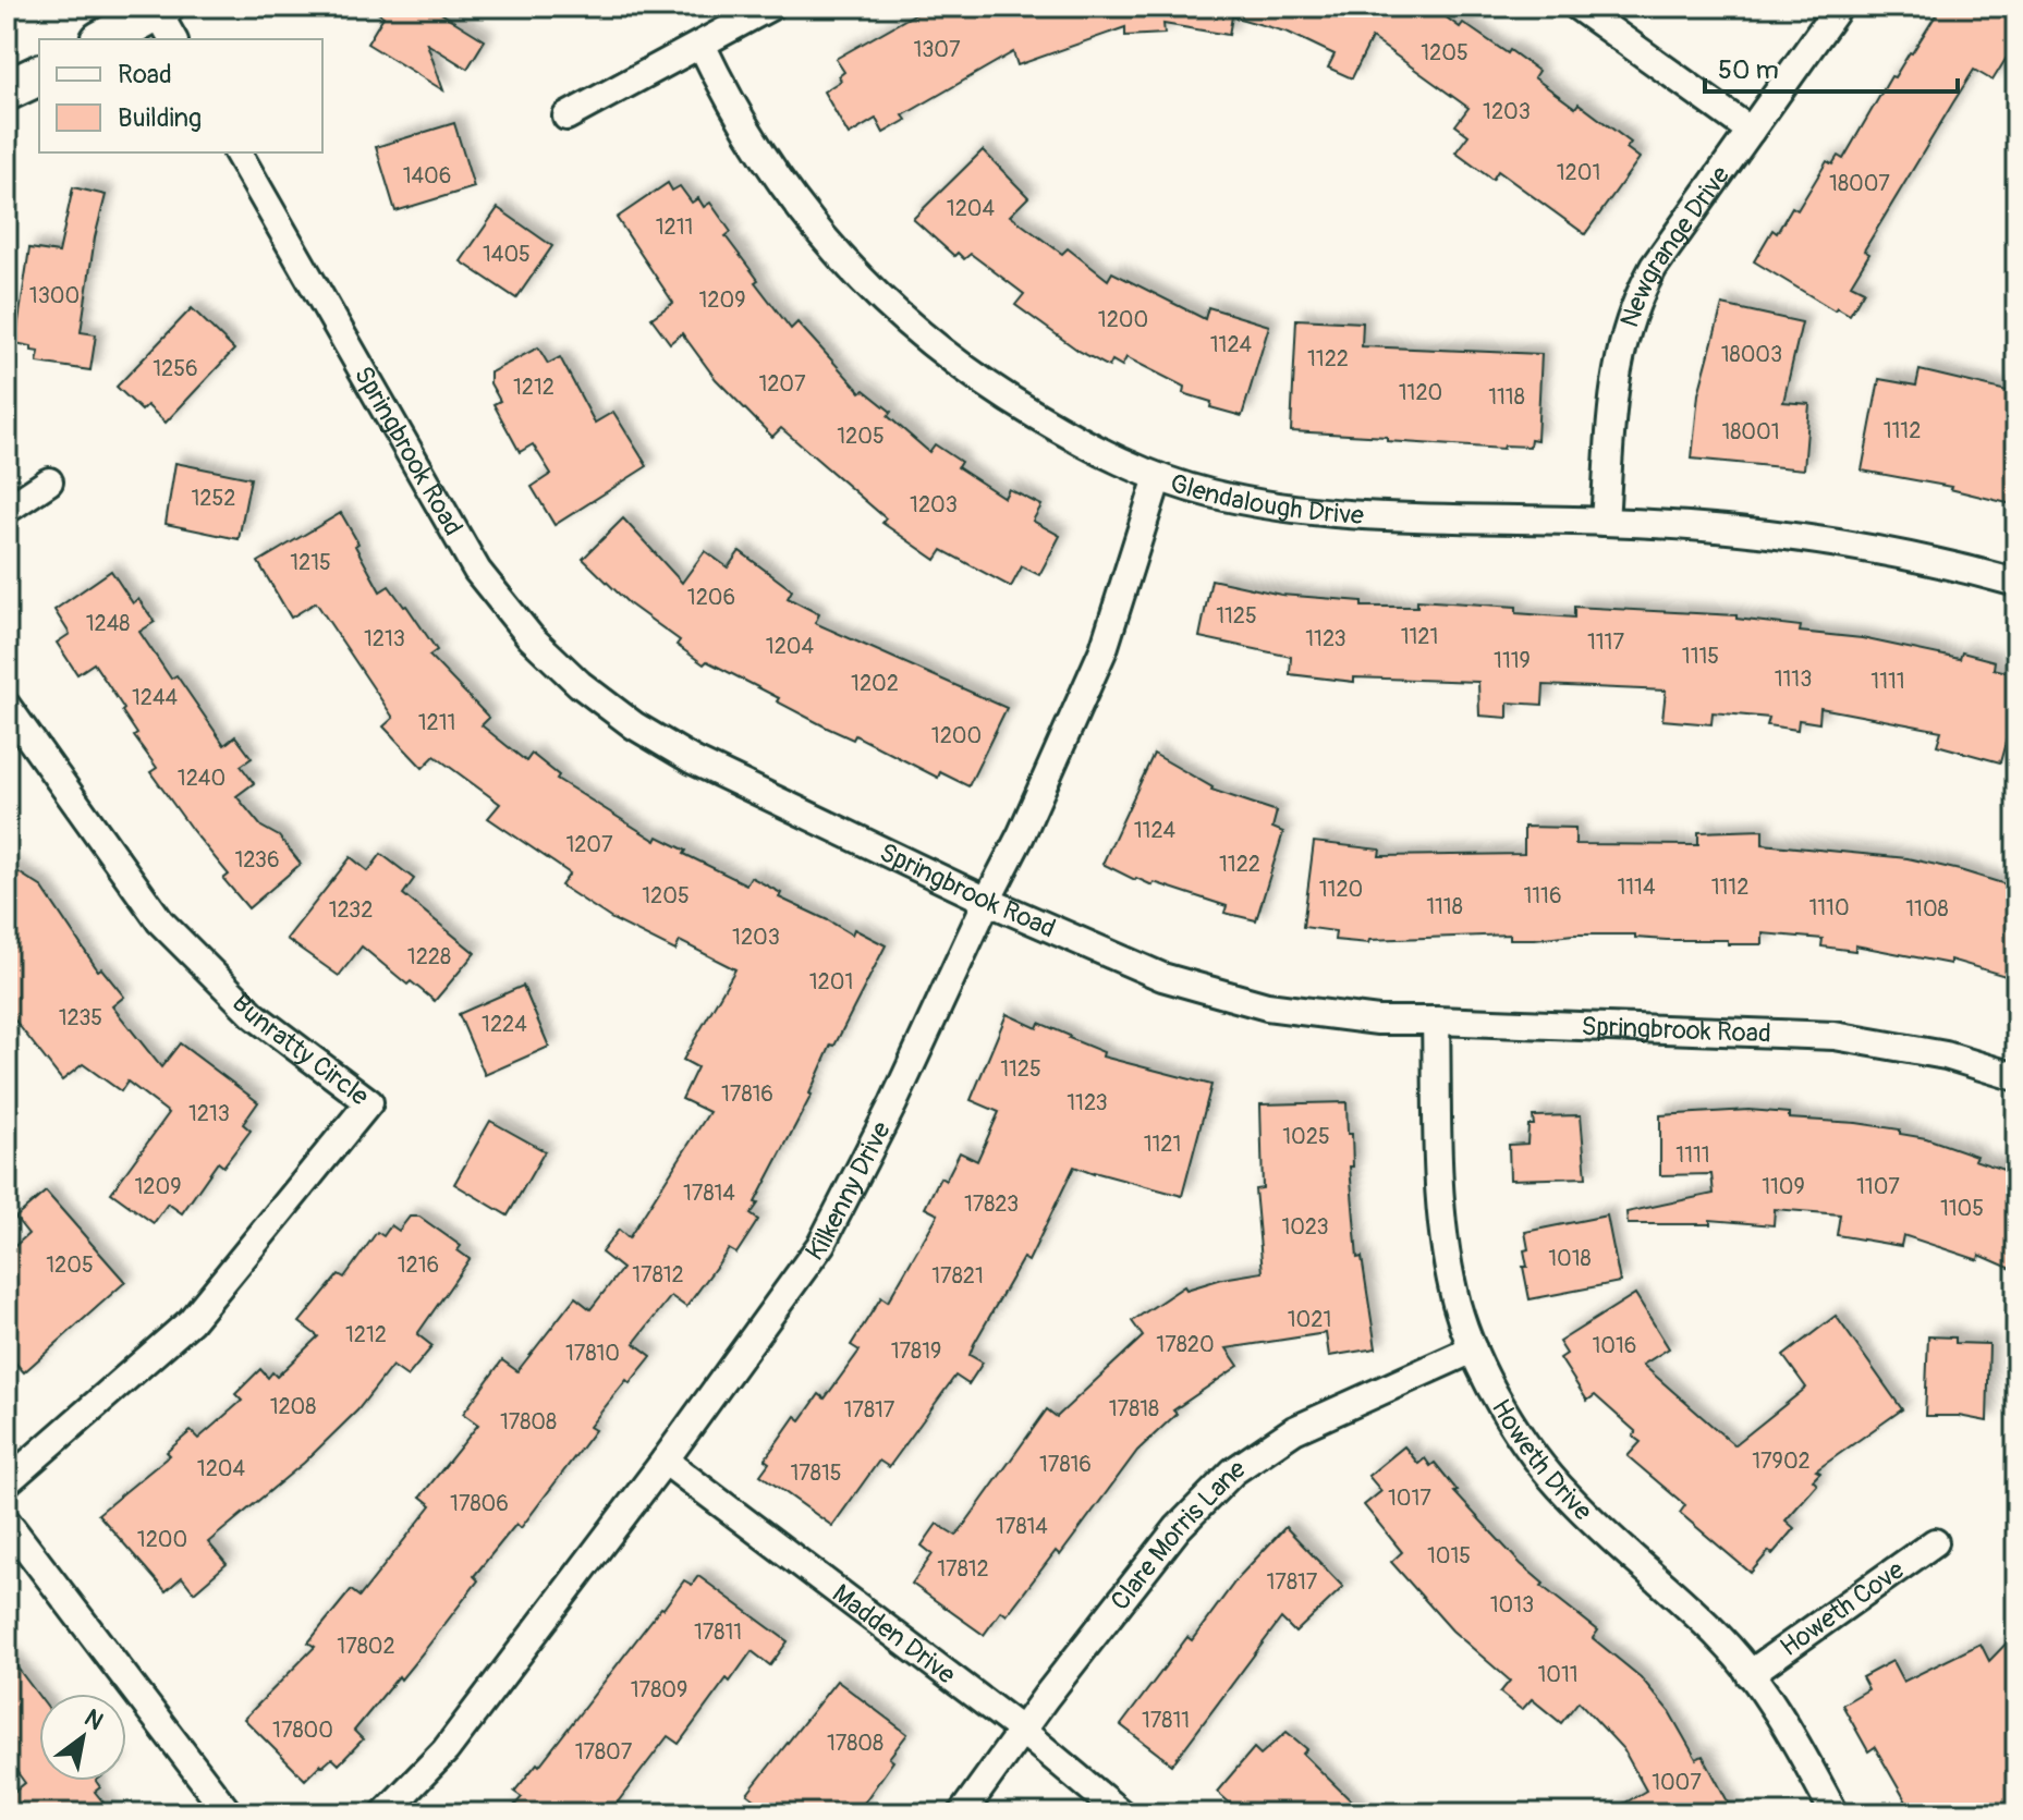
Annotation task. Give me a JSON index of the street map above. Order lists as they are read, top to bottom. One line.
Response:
{"streets":{"street":["Newgrange Drive","Springbrook Road","Glendalough Drive","Bunratty Circle","Kilkenny Drive","Howeth Drive","Clare Morris Lane","Howeth Cove","Madden Drive"]},"crossings":[["Newgrange Drive","Glendalough Drive"],["Springbrook Road","Kilkenny Drive"],["Springbrook Road","Howeth Drive"],["Glendalough Drive","Kilkenny Drive"],["Kilkenny Drive","Madden Drive"],["Howeth Drive","Clare Morris Lane"],["Howeth Drive","Howeth Cove"],["Clare Morris Lane","Madden Drive"]],"house_numbers":["1307","1205","1203","1201","1406","18007","1204","1211","1405","1300","1209","1200","1124","18003","1122","1256","1207","1212","1120","1118","1112","18001","1205","1252","1203","1215","1206","1125","1248","1121","1213","1123","1117","1204","1115","1119","1113","1111","1202","1244","1211","1200","1240","1124","1207","1236","1122","1114","1112","1120","1205","1116","1118","1110","1108","1232","1203","1228","1201","1235","1224","1125","17816","1123","1213","1025","1121","1111","1209","1109","1107","17814","17823","1105","1023","1018","1205","1216","17812","17821","1021","1212","17820","1016","17819","17810","1208","17818","17817","17808","17902","17816","1204","17815","1017","17806","17814","1200","1015","17812","17817","1013","17811","17802","1011","17809","17811","17800","17808","17807","1007"],"legend":["Road","Building"],"scale_bar":"50 m","north":"top right"}
